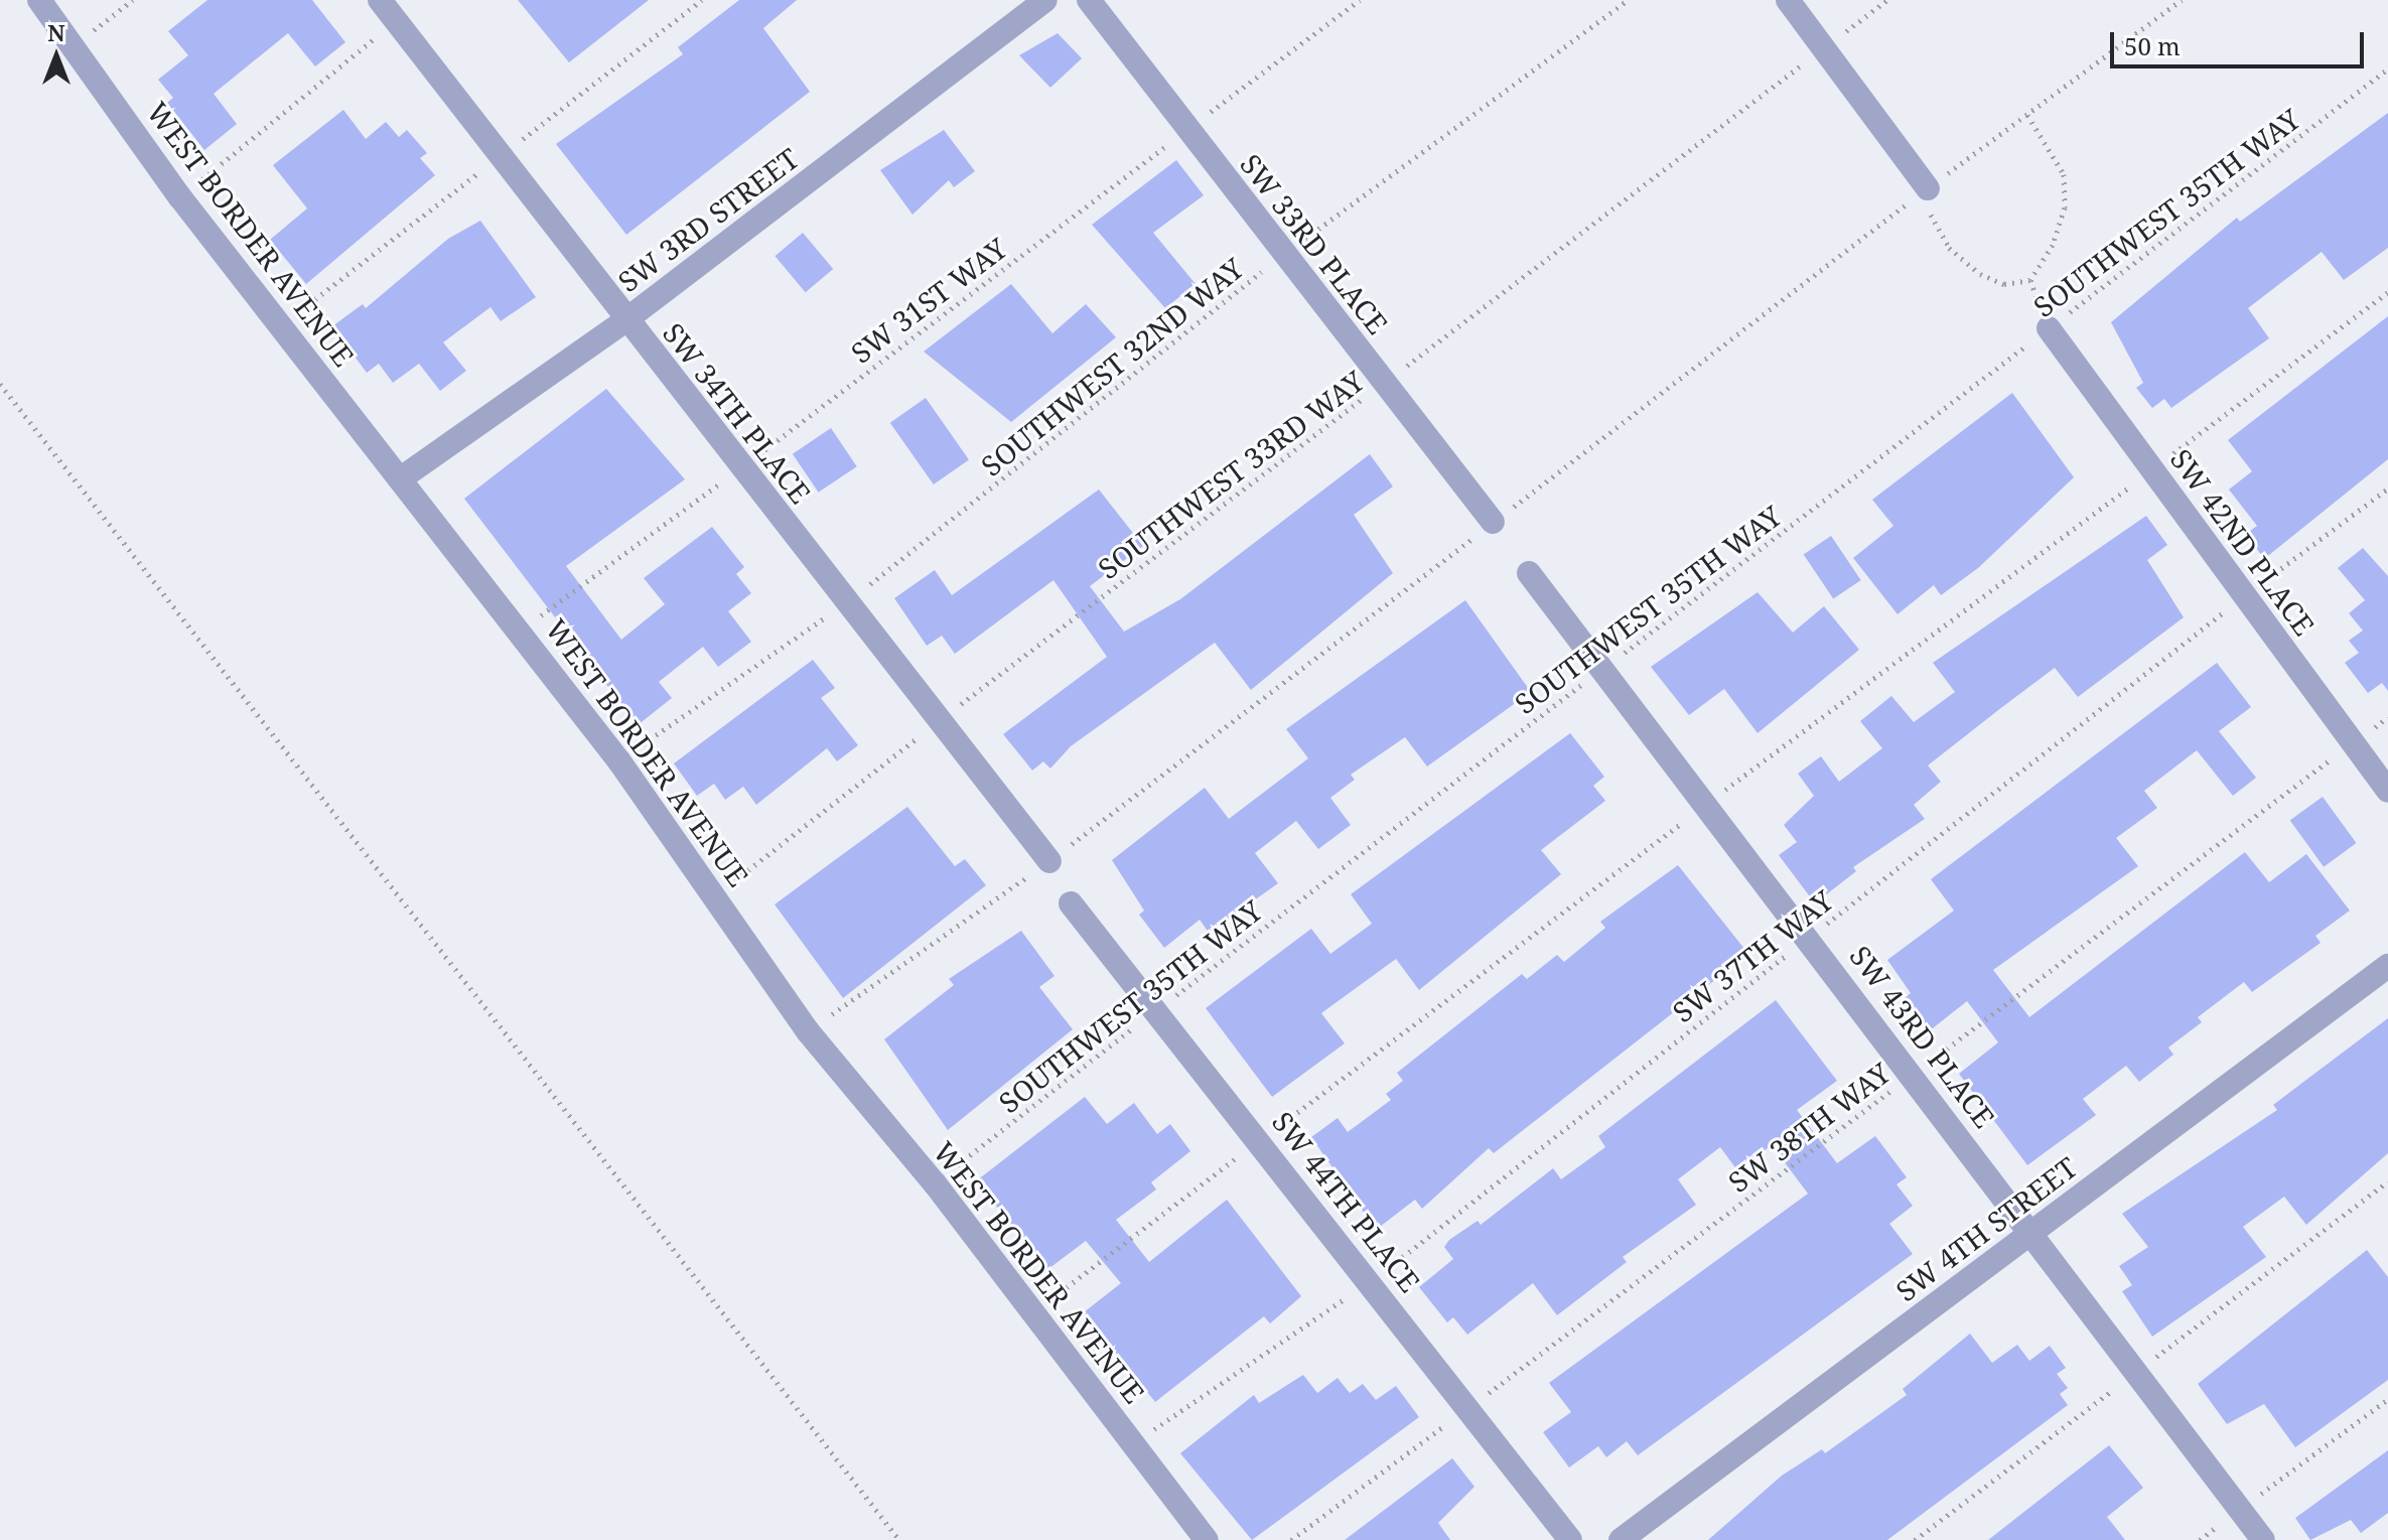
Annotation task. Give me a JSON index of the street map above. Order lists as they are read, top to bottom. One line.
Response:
{"streets":{"street":["SW 3RD STREET","WEST BORDER AVENUE","SW 33RD PLACE","SW 34TH PLACE","SW 42ND PLACE","SW 43RD PLACE","SW 44TH PLACE","SW 4TH STREET"],"path":["SOUTHWEST 35TH WAY","SW 31ST WAY","SOUTHWEST 32ND WAY","SOUTHWEST 33RD WAY","SW 37TH WAY","SW 38TH WAY"]},"crossings":[["SOUTHWEST 35TH WAY","WEST BORDER AVENUE"],["SOUTHWEST 35TH WAY","SW 42ND PLACE"],["SOUTHWEST 35TH WAY","SW 43RD PLACE"],["SOUTHWEST 35TH WAY","SW 44TH PLACE"],["SW 3RD STREET","WEST BORDER AVENUE"],["SW 3RD STREET","SW 34TH PLACE"],["WEST BORDER AVENUE","SW 31ST WAY"],["WEST BORDER AVENUE","SOUTHWEST 32ND WAY"],["WEST BORDER AVENUE","SOUTHWEST 33RD WAY"],["WEST BORDER AVENUE","SW 37TH WAY"],["SW 33RD PLACE","SW 31ST WAY"],["SW 33RD PLACE","SOUTHWEST 32ND WAY"],["SW 33RD PLACE","SOUTHWEST 33RD WAY"],["SW 31ST WAY","SW 34TH PLACE"],["SOUTHWEST 32ND WAY","SW 34TH PLACE"],["SW 34TH PLACE","SOUTHWEST 33RD WAY"],["SW 42ND PLACE","SW 37TH WAY"],["SW 42ND PLACE","SW 38TH WAY"],["SW 37TH WAY","SW 43RD PLACE"],["SW 37TH WAY","SW 44TH PLACE"],["SW 43RD PLACE","SW 38TH WAY"],["SW 43RD PLACE","SW 4TH STREET"],["SW 38TH WAY","SW 44TH PLACE"]],"scale_bar":"50 m","north":"top"}
